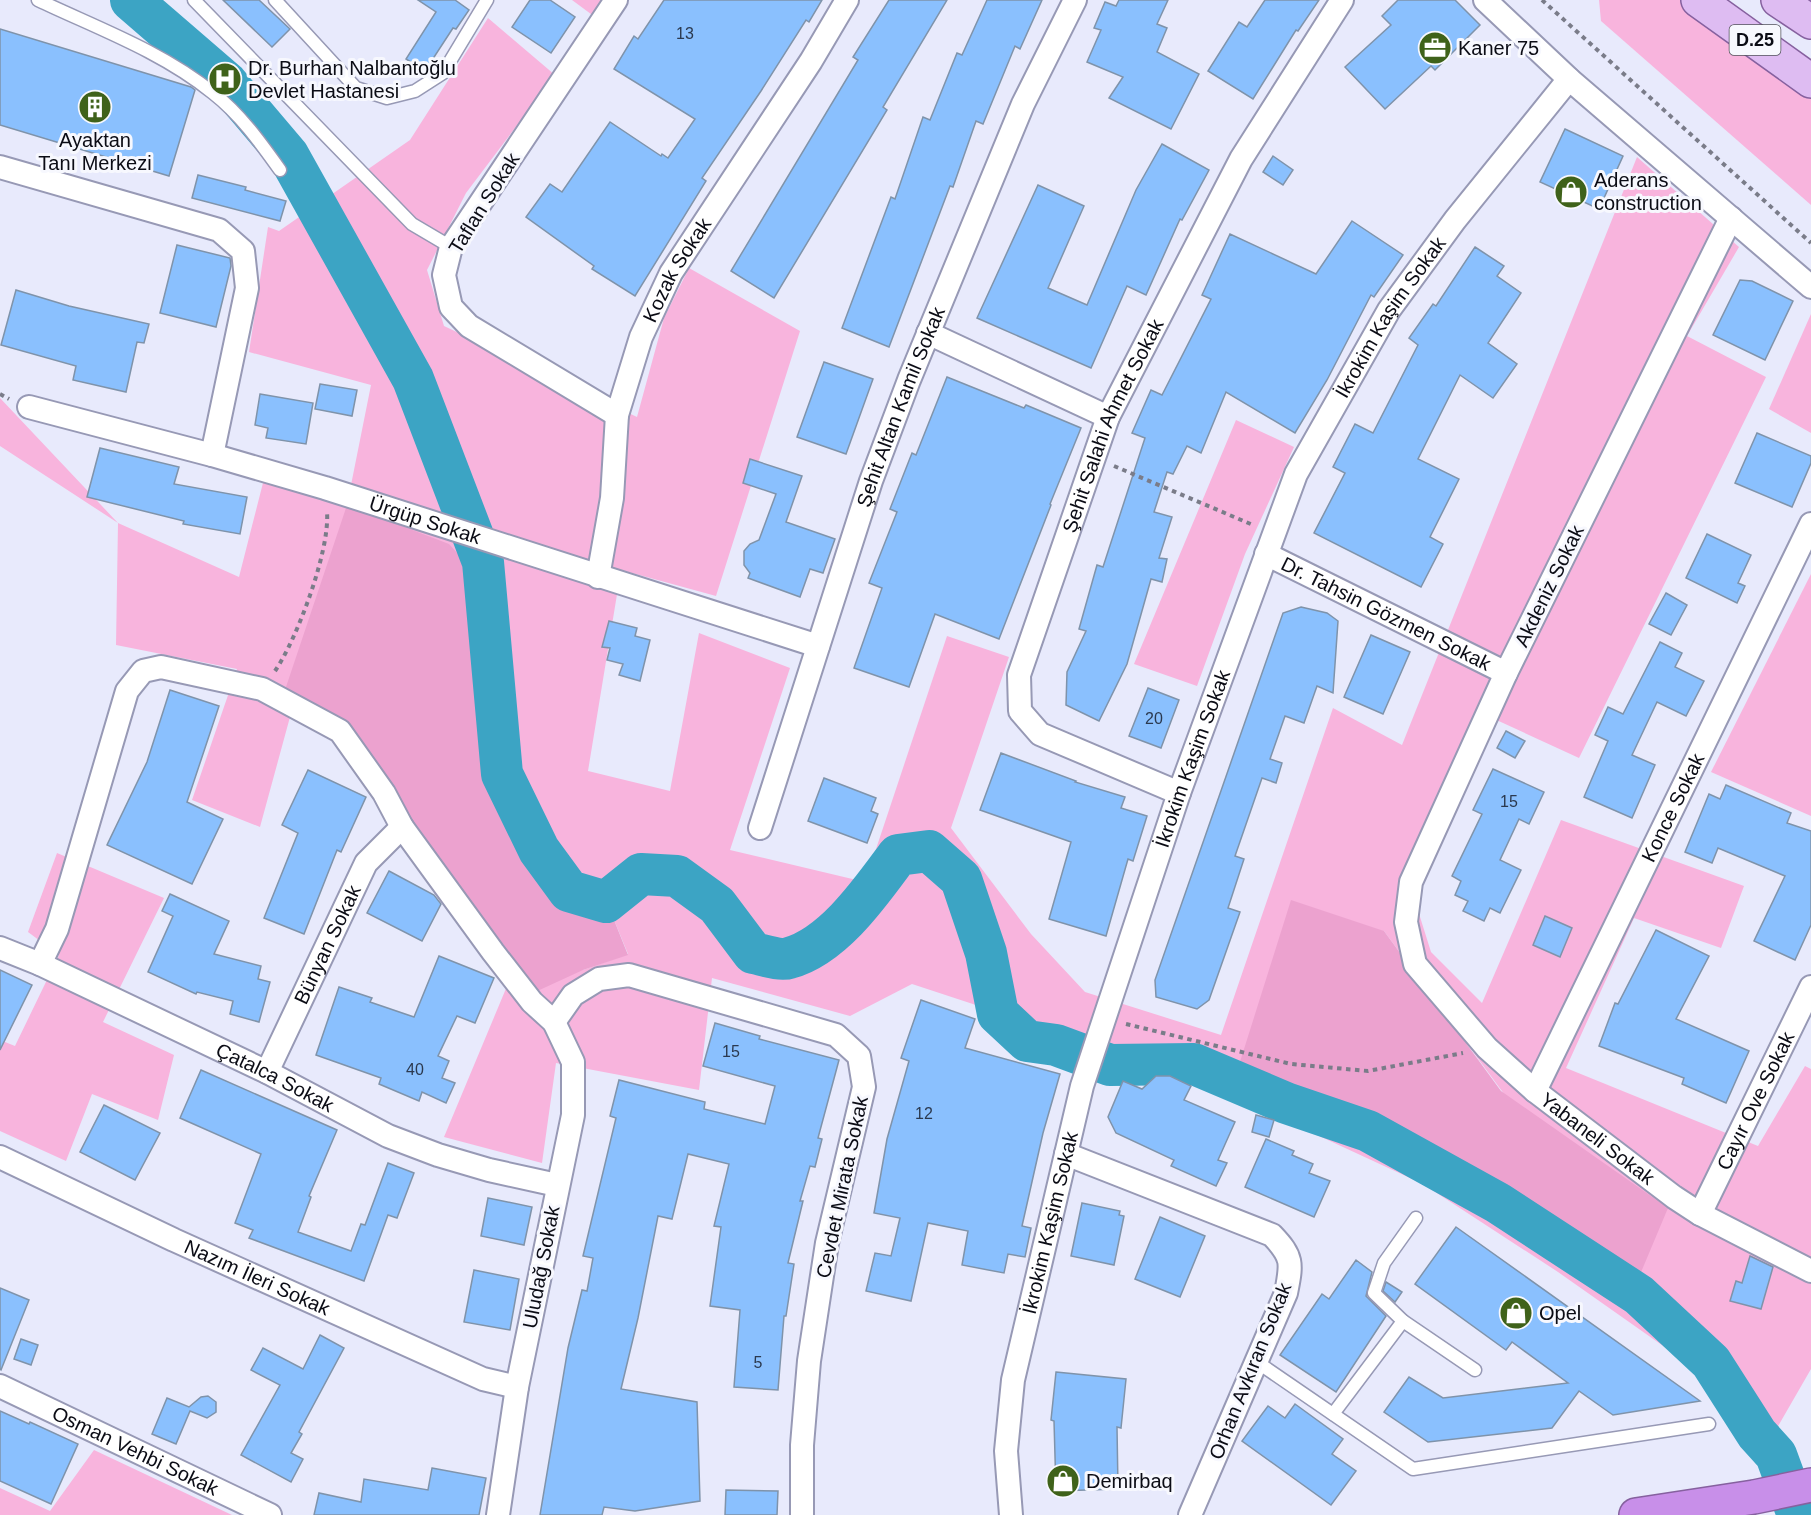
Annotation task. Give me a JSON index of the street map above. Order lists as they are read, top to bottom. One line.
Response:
{"streets":{"main road":["D.25"],"street":["Taflan Sokak","Kozak Sokak","İkrokim Kaşim Sokak","Şehit Altan Kamil Sokak","Şehit Salahi Ahmet Sokak","Ürgüp Sokak","Akdeniz Sokak","Dr. Tahsin Gözmen Sokak","Konce Sokak","Bünyan Sokak","Çatalca Sokak","Cayır Ove Sokak","Yabaneli Sokak","Cevdet Mirata Sokak","Uludağ Sokak","Nazım İleri Sokak","Orhan Avkıran Sokak","Osman Vehbi Sokak"]},"crossings":[["Taflan Sokak","Kozak Sokak"],["Kozak Sokak","Ürgüp Sokak"],["İkrokim Kaşim Sokak","Şehit Salahi Ahmet Sokak"],["İkrokim Kaşim Sokak","Dr. Tahsin Gözmen Sokak"],["İkrokim Kaşim Sokak","Orhan Avkıran Sokak"],["Şehit Altan Kamil Sokak","Ürgüp Sokak"],["Akdeniz Sokak","Dr. Tahsin Gözmen Sokak"],["Akdeniz Sokak","Yabaneli Sokak"],["Konce Sokak","Yabaneli Sokak"],["Bünyan Sokak","Çatalca Sokak"],["Çatalca Sokak","Uludağ Sokak"],["Cayır Ove Sokak","Yabaneli Sokak"],["Cevdet Mirata Sokak","Uludağ Sokak"],["Uludağ Sokak","Nazım İleri Sokak"]],"places":{"office":["Kaner 75"],"hospital":["Dr. Burhan Nalbantoğlu Devlet Hastanesi"],"building":["Ayaktan Tanı Merkezi"],"shop":["Aderans construction","Opel","Demirbaq"]},"house_numbers":["13","20","15","15","40","12","5"]}
